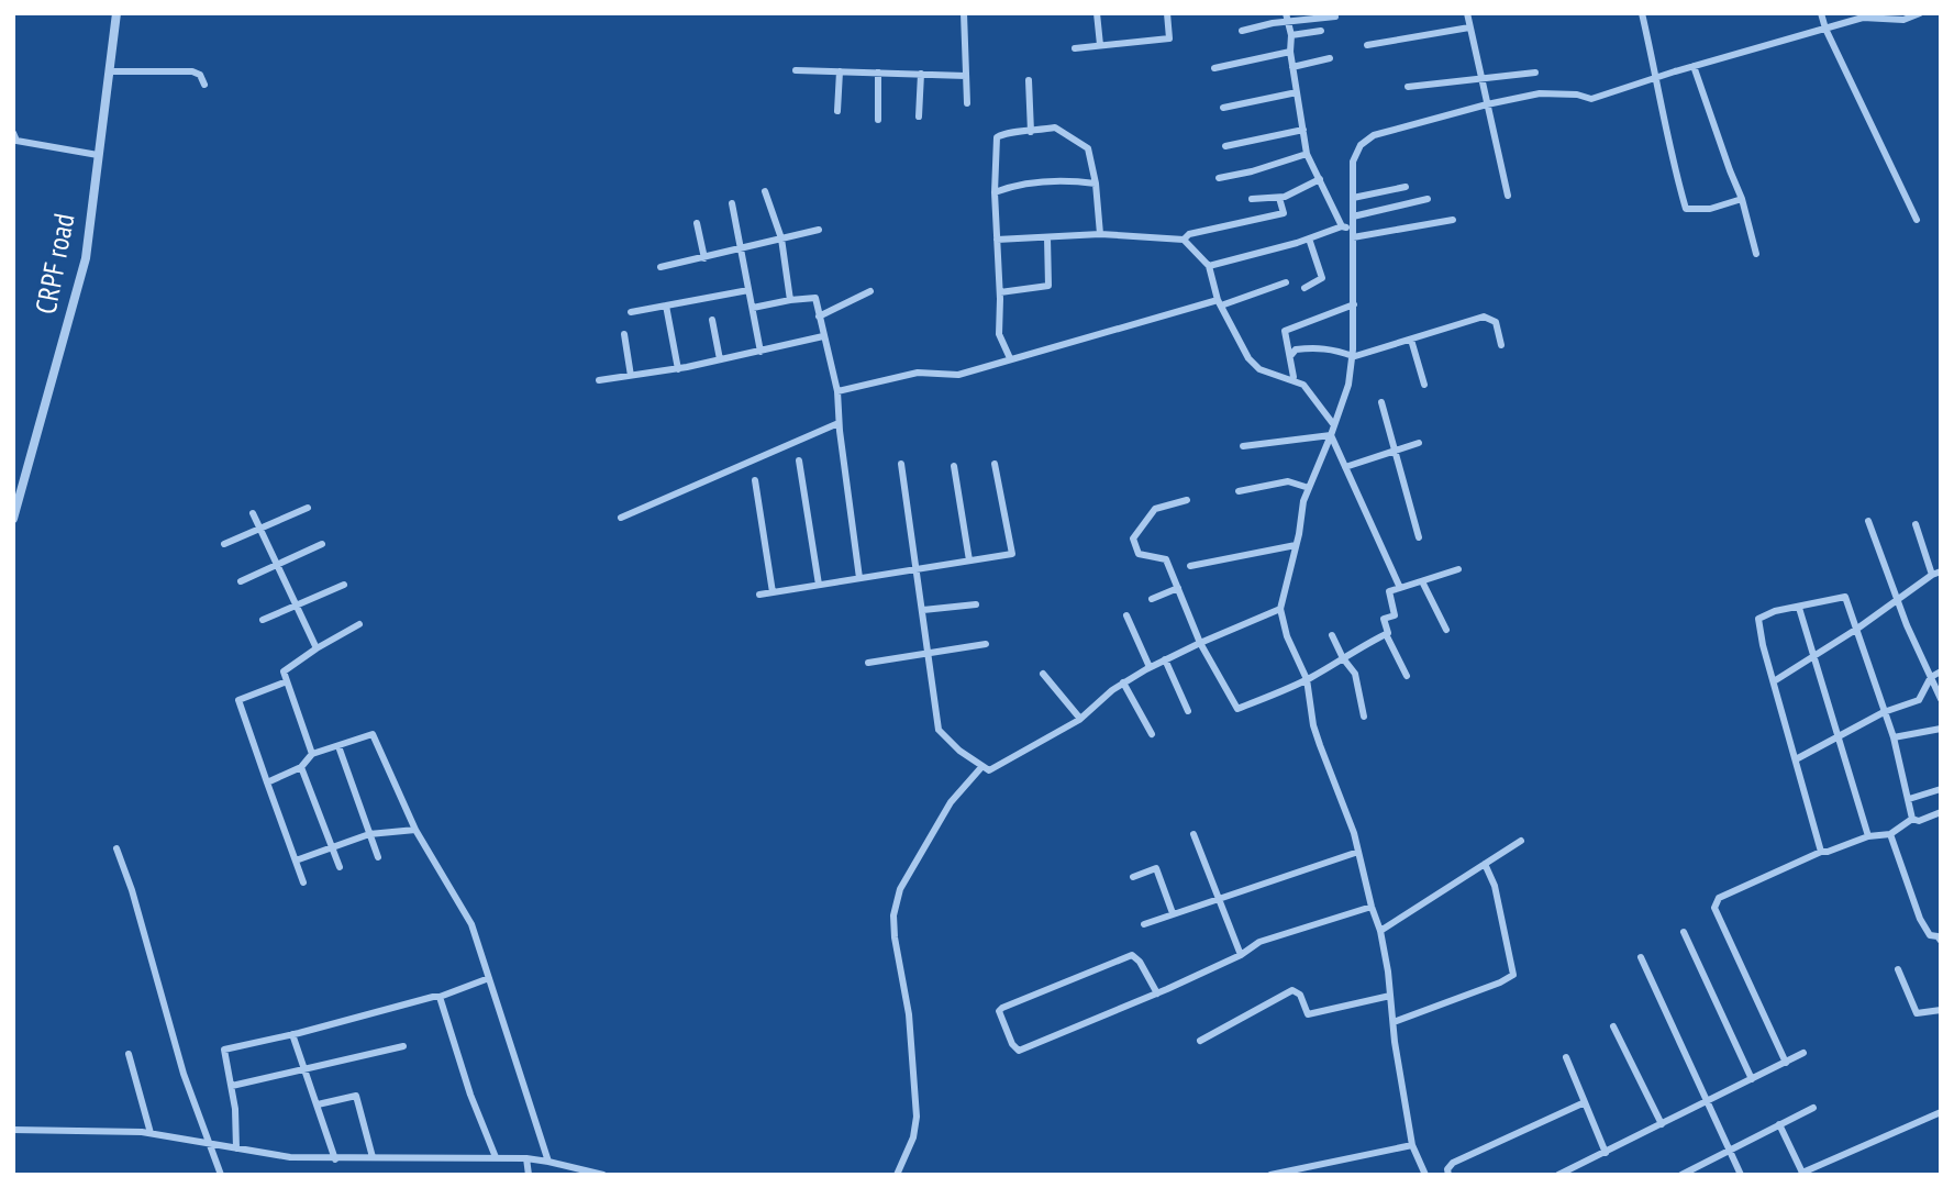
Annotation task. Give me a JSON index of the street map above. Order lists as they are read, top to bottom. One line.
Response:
{"streets":{"street":["CRPF road"]}}
